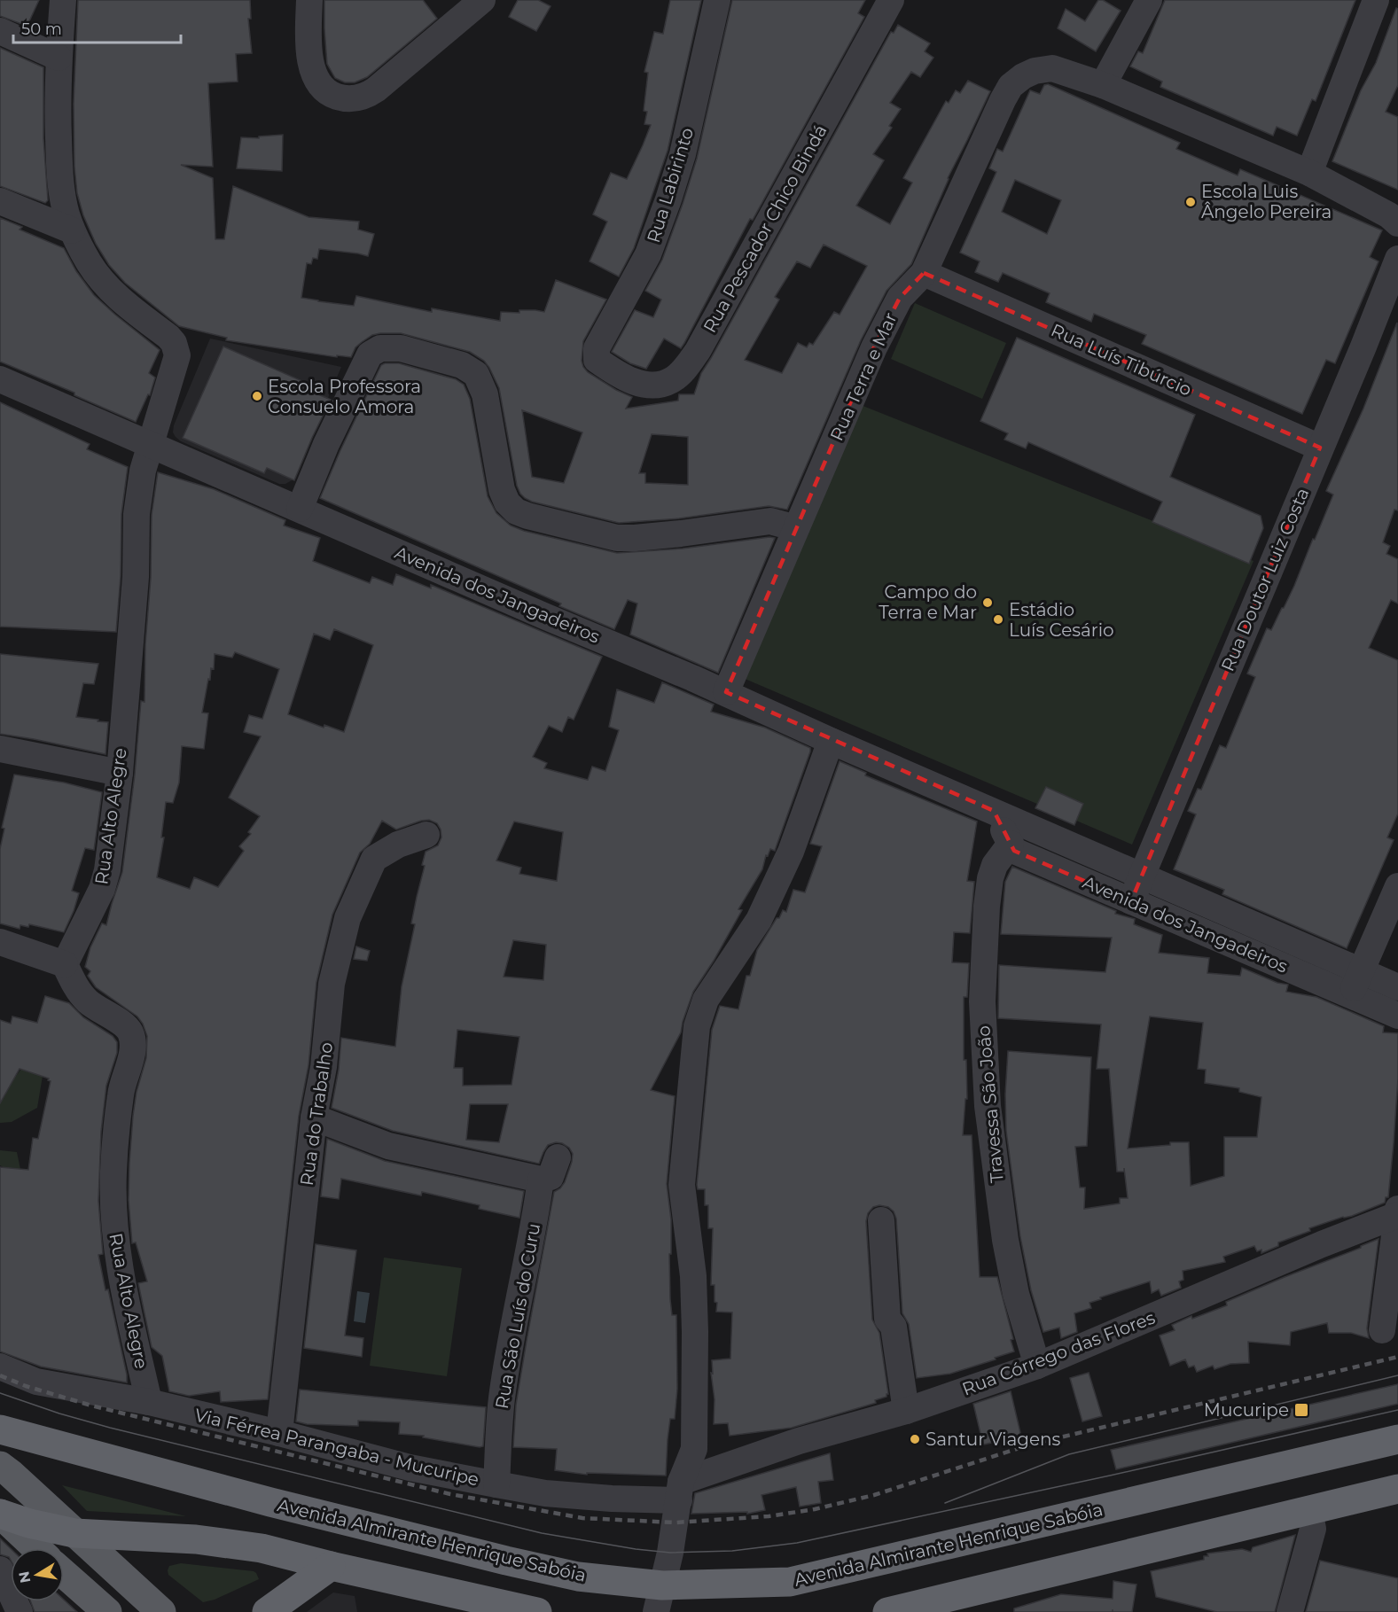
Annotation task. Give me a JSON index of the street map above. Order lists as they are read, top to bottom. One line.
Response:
{"streets":{"highway":["Avenida Almirante Henrique Sabóia"],"street":["Rua Labirinto","Rua Pescador Chico Bindá","Rua Luís Tibúrcio","Rua Terra e Mar","Rua Doutor Luiz Costa","Avenida dos Jangadeiros","Rua Alto Alegre","Travessa São João","Rua do Trabalho","Rua São Luís do Curu","Rua Córrego das Flores","Via Férrea Parangaba - Mucuripe"]},"crossings":[["Rua Labirinto","Rua Pescador Chico Bindá"],["Rua Luís Tibúrcio","Rua Terra e Mar"],["Rua Luís Tibúrcio","Rua Doutor Luiz Costa"],["Rua Terra e Mar","Avenida dos Jangadeiros"],["Rua Doutor Luiz Costa","Avenida dos Jangadeiros"],["Avenida dos Jangadeiros","Rua Alto Alegre"],["Avenida dos Jangadeiros","Travessa São João"],["Rua Alto Alegre","Via Férrea Parangaba - Mucuripe"],["Travessa São João","Rua Córrego das Flores"],["Rua do Trabalho","Via Férrea Parangaba - Mucuripe"],["Rua São Luís do Curu","Via Férrea Parangaba - Mucuripe"],["Rua Córrego das Flores","Via Férrea Parangaba - Mucuripe"]],"places":{"other":["Escola Luis Ângelo Pereira","Escola Professora Consuelo Amora","Campo do Terra e Mar","Estádio Luís Cesário","Santur Viagens"],"transit":["Mucuripe"]},"scale_bar":"50 m","north":"left"}
